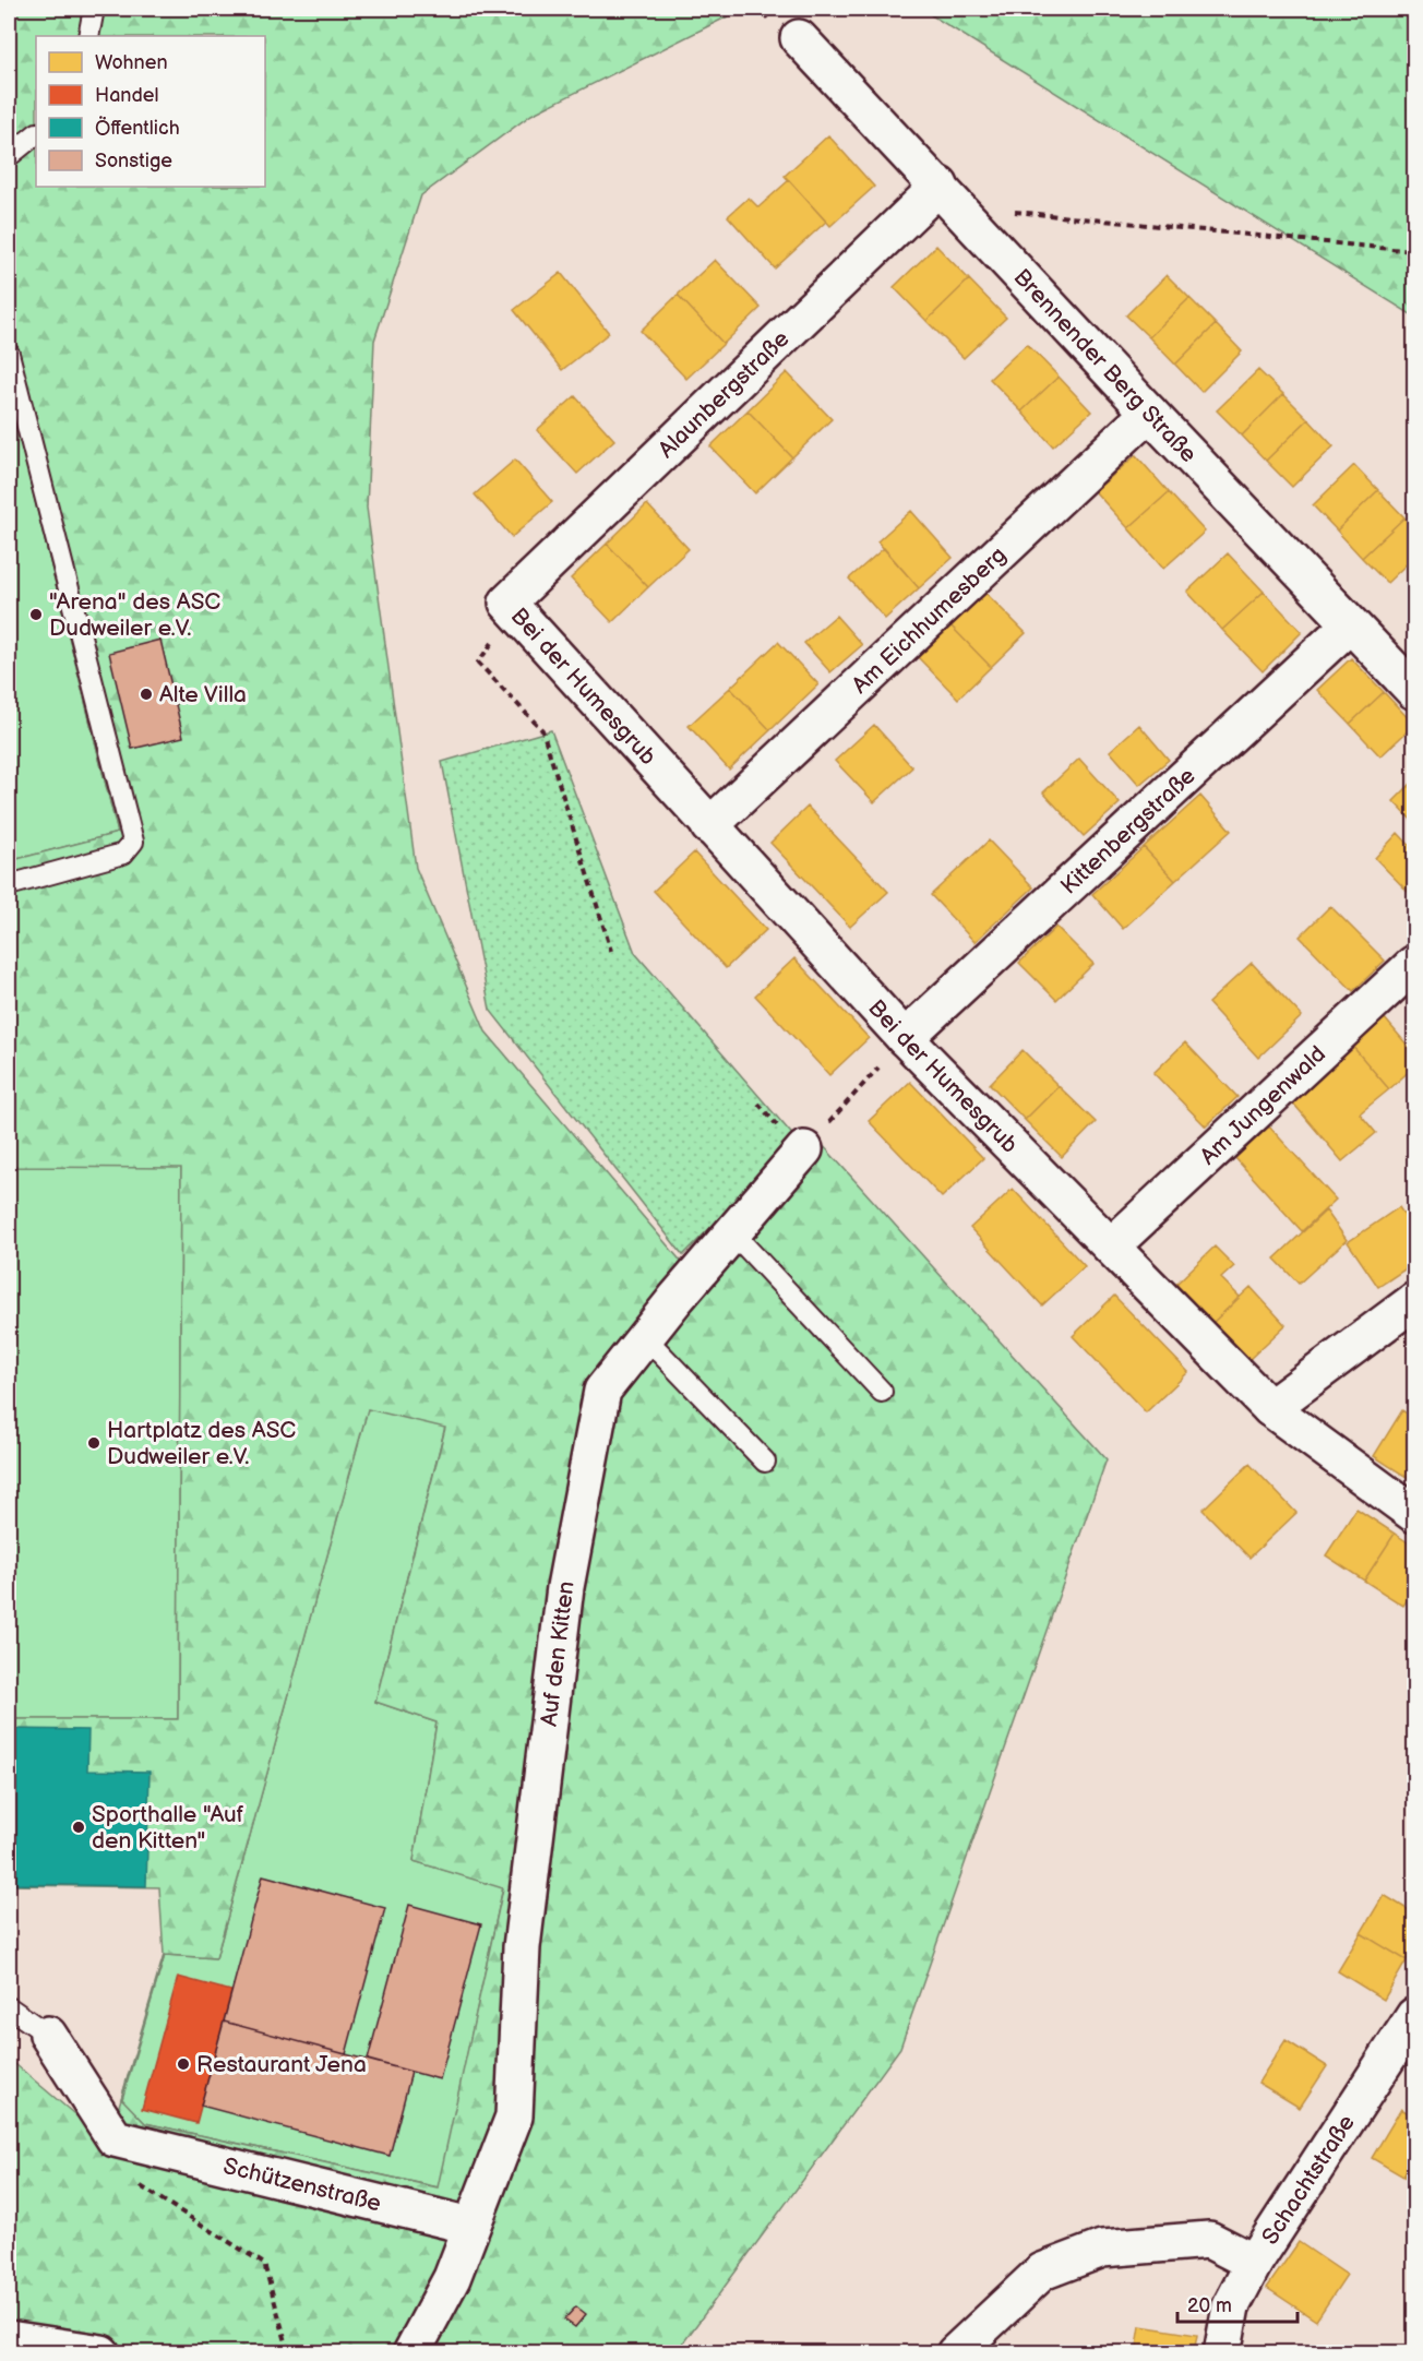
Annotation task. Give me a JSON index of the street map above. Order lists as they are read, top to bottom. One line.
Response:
{"streets":{"street":["Brennender Berg Straße","Alaunbergstraße","Am Eichhumesberg","Bei der Humesgrub","Kittenbergstraße","Am Jungenwald","Auf den Kitten","Schachtstraße","Schützenstraße"]},"crossings":[["Brennender Berg Straße","Alaunbergstraße"],["Brennender Berg Straße","Am Eichhumesberg"],["Brennender Berg Straße","Kittenbergstraße"],["Alaunbergstraße","Bei der Humesgrub"],["Am Eichhumesberg","Bei der Humesgrub"],["Bei der Humesgrub","Kittenbergstraße"],["Bei der Humesgrub","Am Jungenwald"],["Auf den Kitten","Schützenstraße"]],"places":["\"Arena\" des ASC Dudweiler e.V.","Alte Villa","Hartplatz des ASC Dudweiler e.V.","Sporthalle \"Auf den Kitten\"","Restaurant Jena"],"legend":["Wohnen","Handel","Öffentlich","Sonstige"],"scale_bar":"20 m"}
